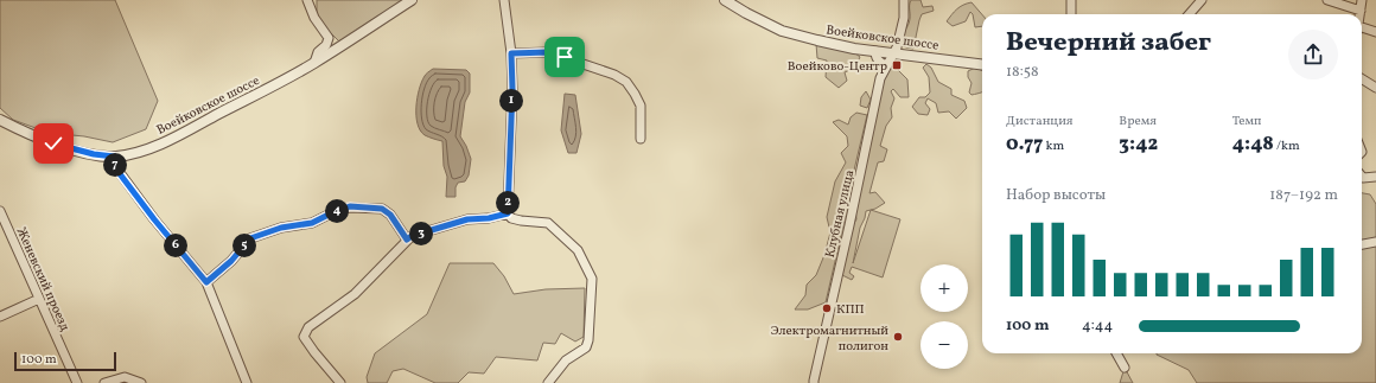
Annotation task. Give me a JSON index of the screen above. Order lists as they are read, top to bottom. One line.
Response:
{"streets":{"street":["Воейковское шоссе","Клубная улица","Женевский проезд"]},"crossings":[["Воейковское шоссе","Клубная улица"]],"places":{"transit":["Воейково-Центр"],"other":["КПП","Электромагнитный полигон"]},"scale_bar":"100 m","page":{"heading":["Вечерний забег","18:58"],"pins":["1","7","2","4","3","5","6"],"stats":[["Дистанция","0.77 km"],["Время","3:42"],["Темп","4:48 /km"]],"chart":["Набор высоты","187–192 m"],"map_buttons":["+","−"],"list":[{"name":"100 m","note":"4:44"}],"scale":"100 m"}}
